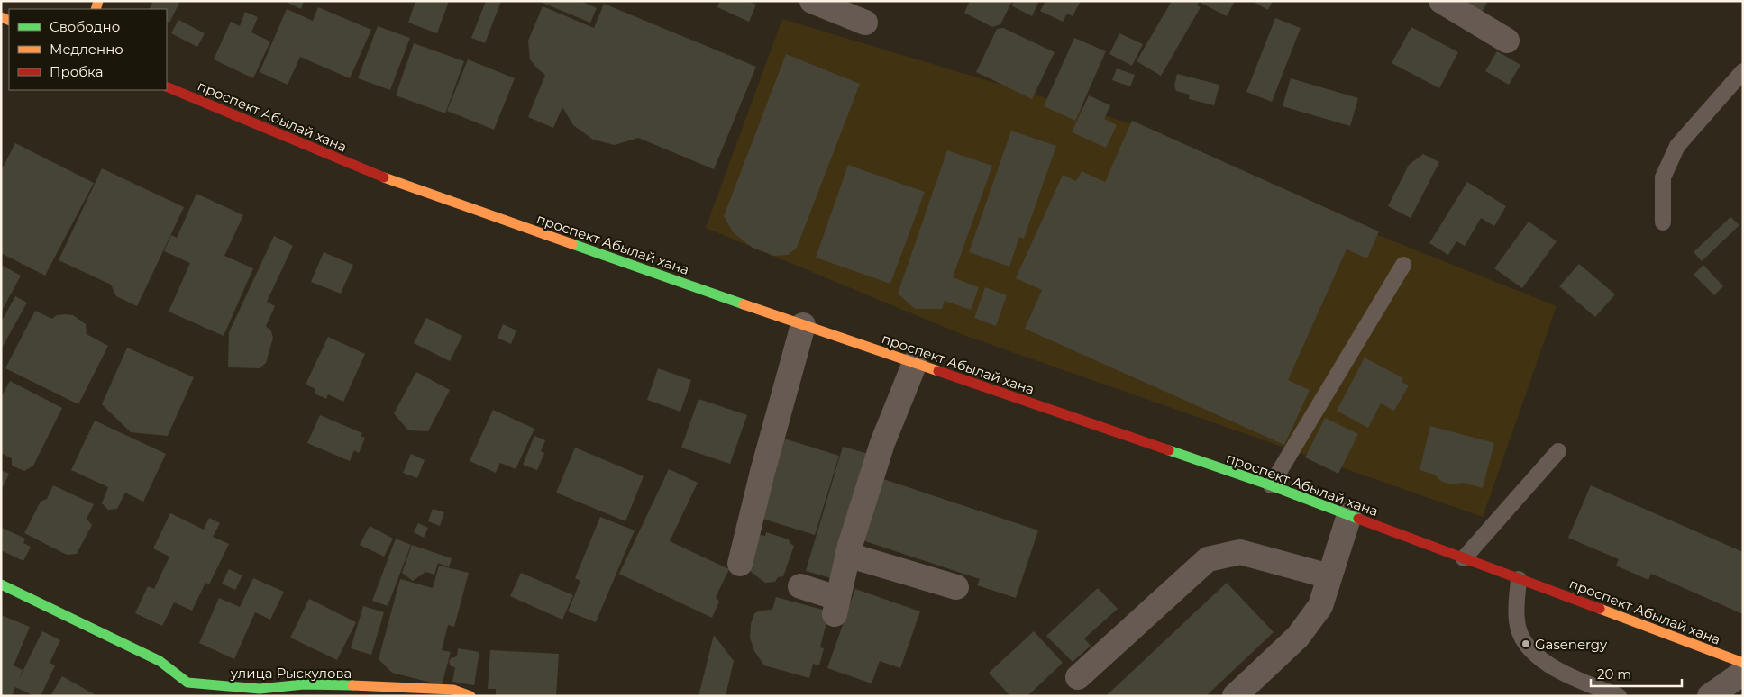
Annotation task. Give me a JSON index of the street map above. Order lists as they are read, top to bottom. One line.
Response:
{"streets":{"main road":["проспект Абылай хана","улица Рыскулова"]},"places":["Gasenergy"],"legend":["Свободно","Медленно","Пробка"],"scale_bar":"20 m"}
